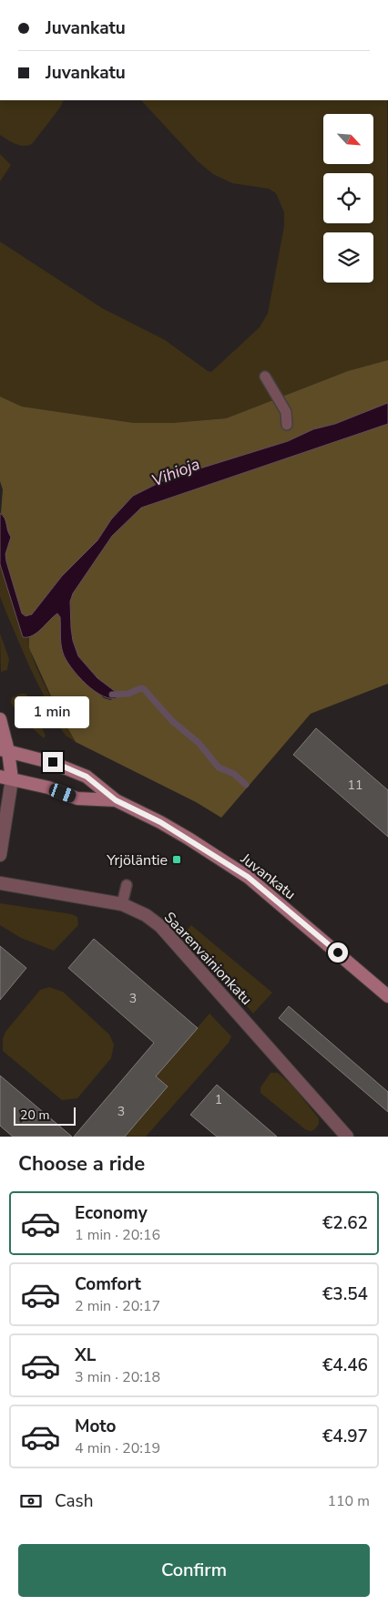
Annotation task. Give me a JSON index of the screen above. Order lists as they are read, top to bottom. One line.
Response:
{"streets":{"main road":["Juvankatu"],"street":["Saarenvainionkatu"]},"water":["Vihioja"],"places":{"transit":["Yrjöläntie"]},"house_numbers":["11","3","1","3"],"scale_bar":"20 m","north":"bottom right","page":{"banner":["Juvankatu","Juvankatu"],"bubble":"1 min","scale":"20 m","heading":"Choose a ride","list":[{"name":"Economy","note":"1 min · 20:16","value":"€2.62"},{"name":"Comfort","note":"2 min · 20:17","value":"€3.54"},{"name":"XL","note":"3 min · 20:18","value":"€4.46"},{"name":"Moto","note":"4 min · 20:19","value":"€4.97"}],"pay":["Cash","110 m"],"buttons":"Confirm"}}
